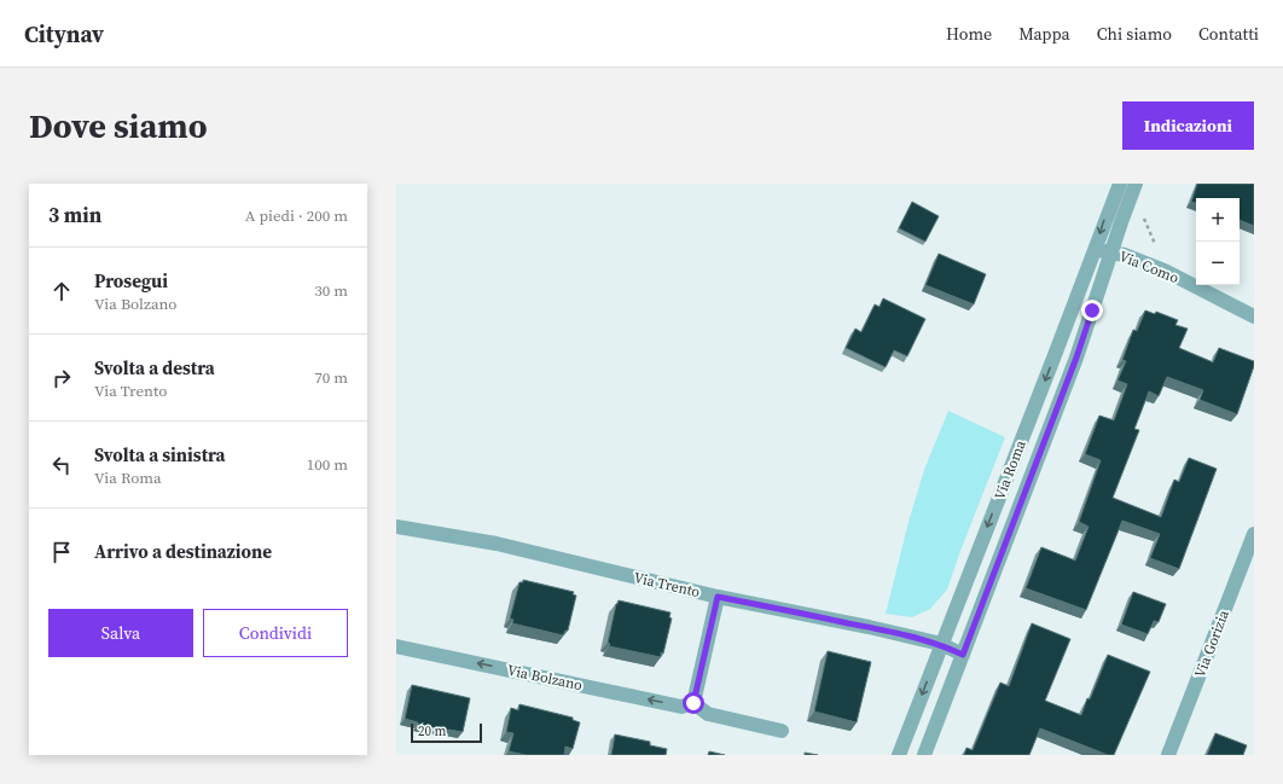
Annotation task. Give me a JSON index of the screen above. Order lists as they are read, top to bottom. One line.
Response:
{"streets":{"street":["Via Como","Via Roma","Via Trento","Via Gorizia","Via Bolzano"]},"crossings":[["Via Como","Via Roma"],["Via Roma","Via Trento"]],"one_way":["Via Bolzano"],"scale_bar":"20 m","page":{"header":"Citynav","nav":["Home","Mappa","Chi siamo","Contatti"],"buttons":["Indicazioni",["Salva","Condividi"]],"title":"Dove siamo","heading":["3 min","A piedi · 200 m"],"map_buttons":["+","−"],"list":[["Prosegui","Via Bolzano","30 m"],["Svolta a destra","Via Trento","70 m"],["Svolta a sinistra","Via Roma","100 m"],"Arrivo a destinazione"],"scale":"20 m"}}
